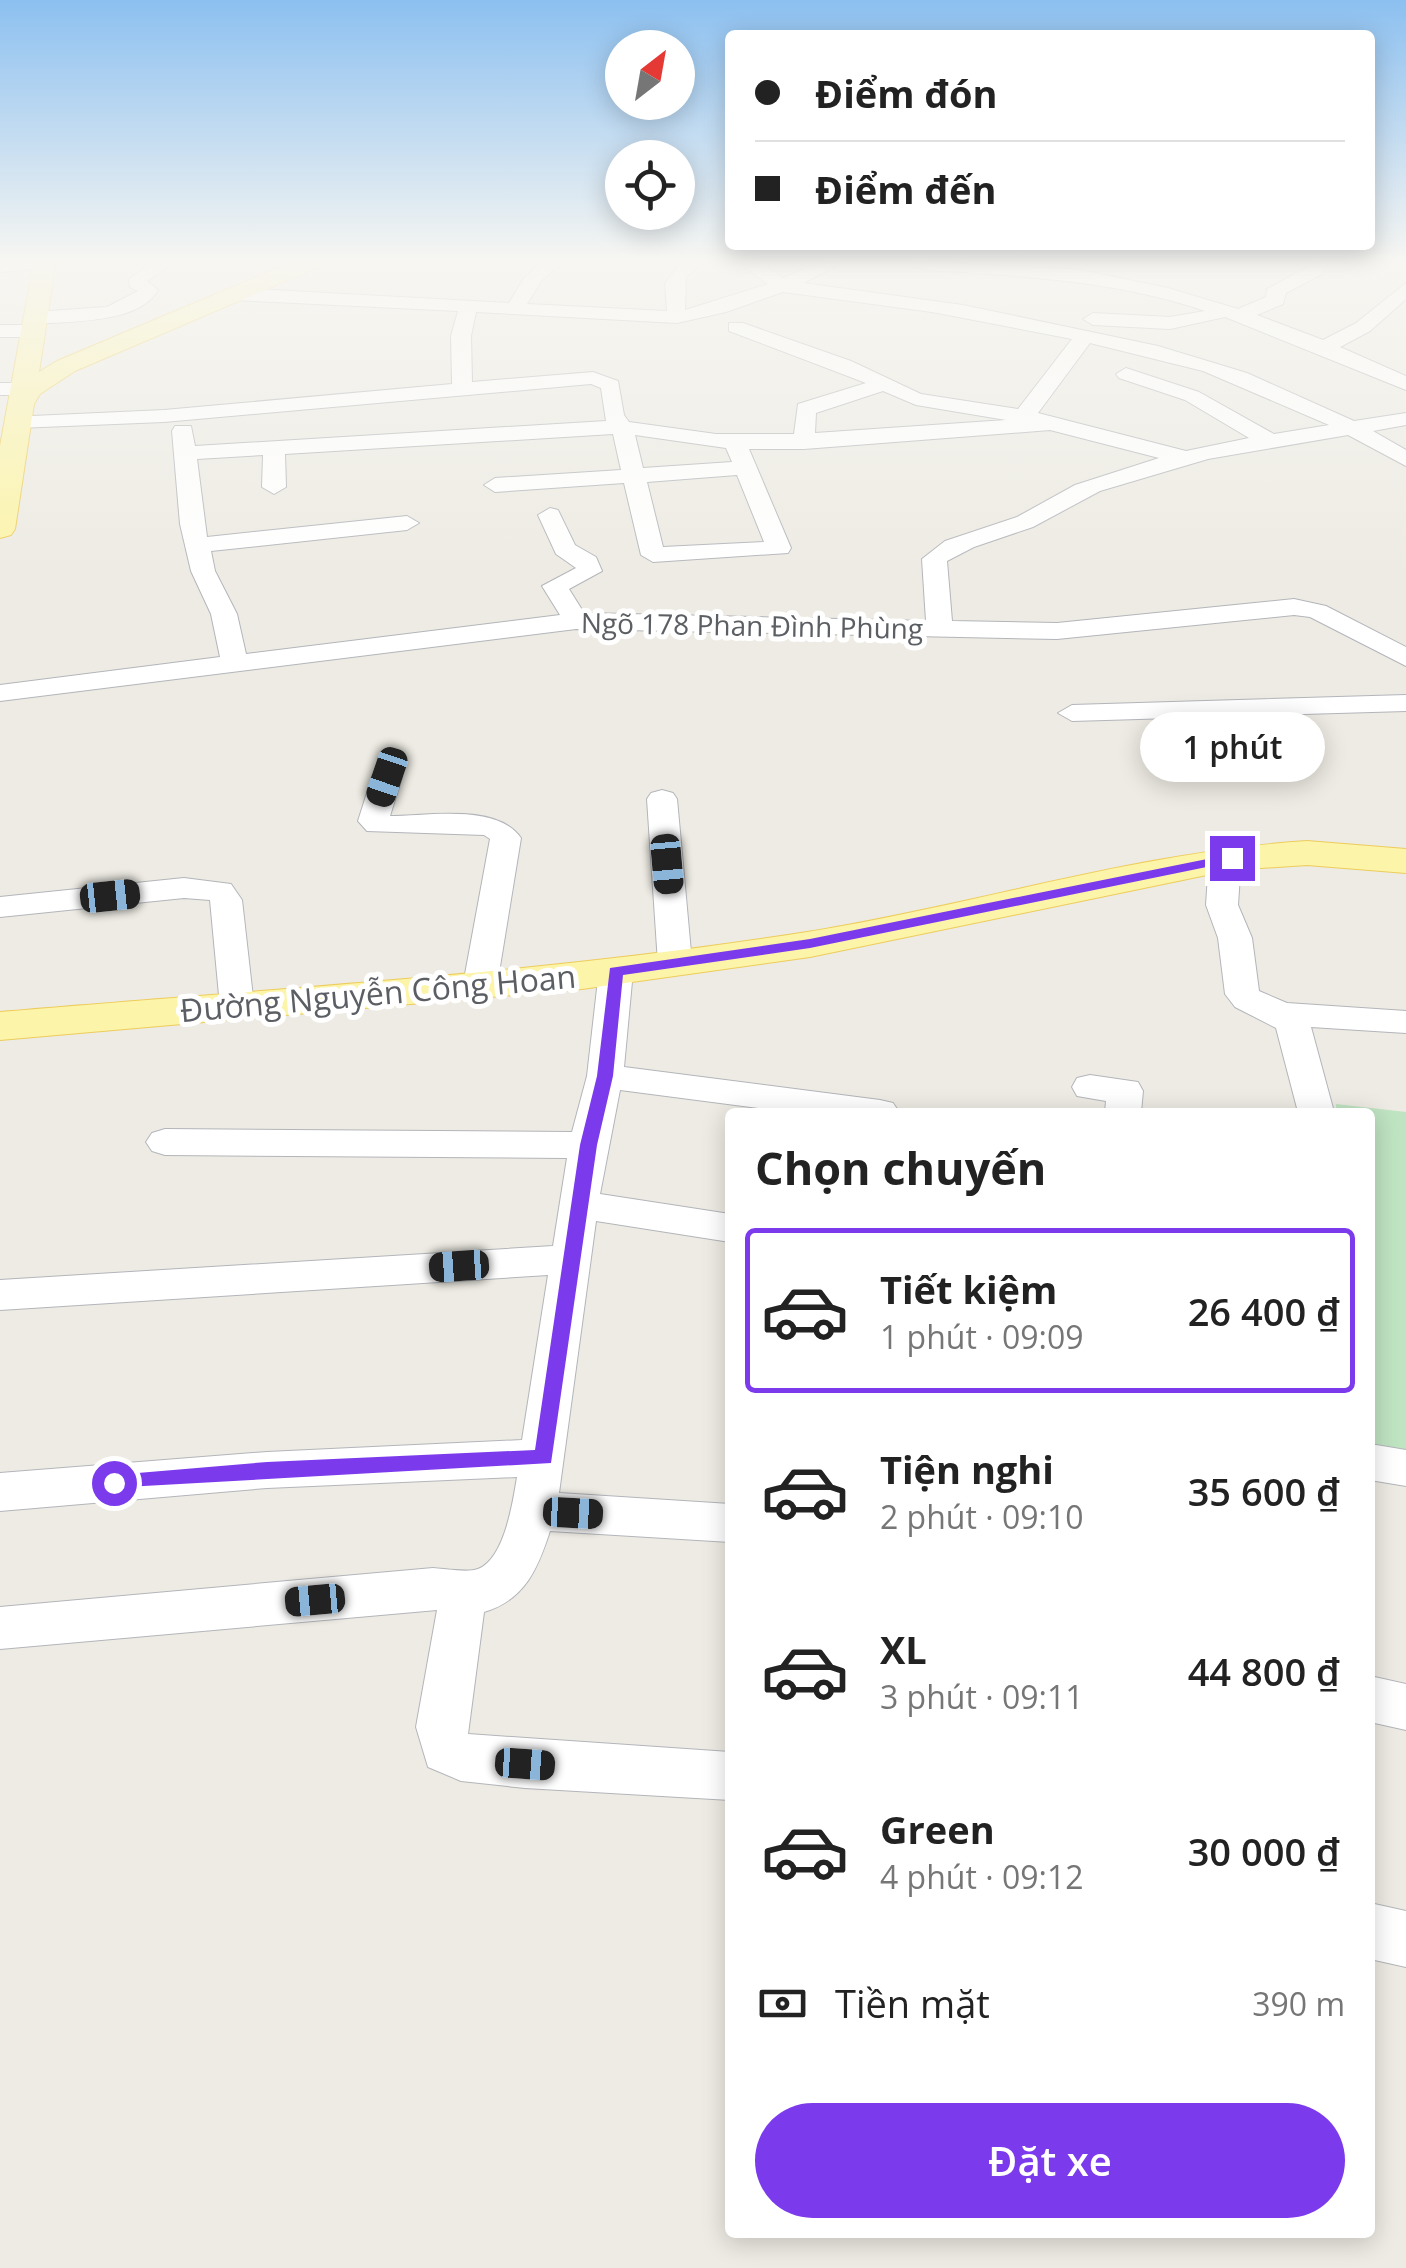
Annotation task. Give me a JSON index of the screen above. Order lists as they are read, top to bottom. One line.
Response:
{"streets":{"main road":["Đường Nguyễn Công Hoan"],"street":["Ngõ 178 Phan Đình Phùng"]},"north":"top right","page":{"banner":["Điểm đón","Điểm đến"],"bubble":"1 phút","heading":"Chọn chuyến","list":[{"name":"Tiết kiệm","note":"1 phút · 09:09","value":"26 400 ₫"},{"name":"Tiện nghi","note":"2 phút · 09:10","value":"35 600 ₫"},{"name":"XL","note":"3 phút · 09:11","value":"44 800 ₫"},{"name":"Green","note":"4 phút · 09:12","value":"30 000 ₫"}],"pay":["Tiền mặt","390 m"],"buttons":"Đặt xe"}}
